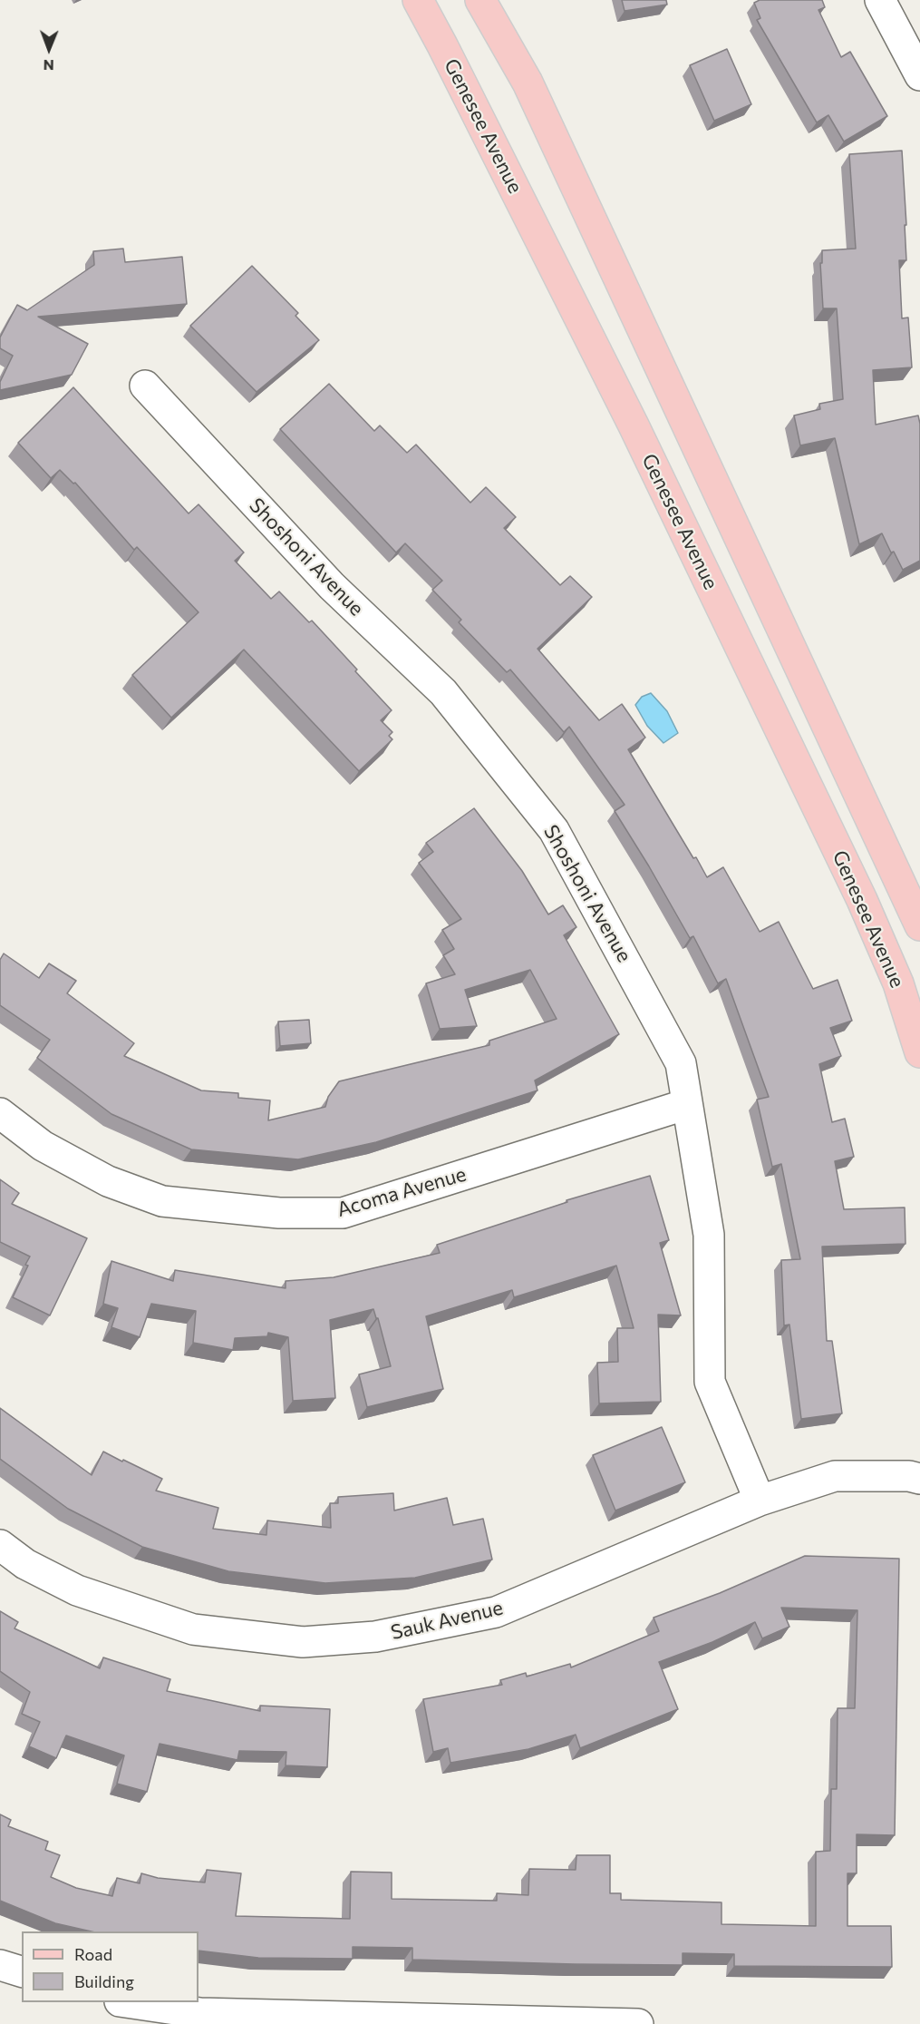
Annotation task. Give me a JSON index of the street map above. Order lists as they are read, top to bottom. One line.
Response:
{"streets":{"main road":["Genesee Avenue"],"street":["Shoshoni Avenue","Acoma Avenue","Sauk Avenue"]},"crossings":[["Shoshoni Avenue","Acoma Avenue"],["Shoshoni Avenue","Sauk Avenue"]],"legend":["Road","Building"],"north":"bottom"}
